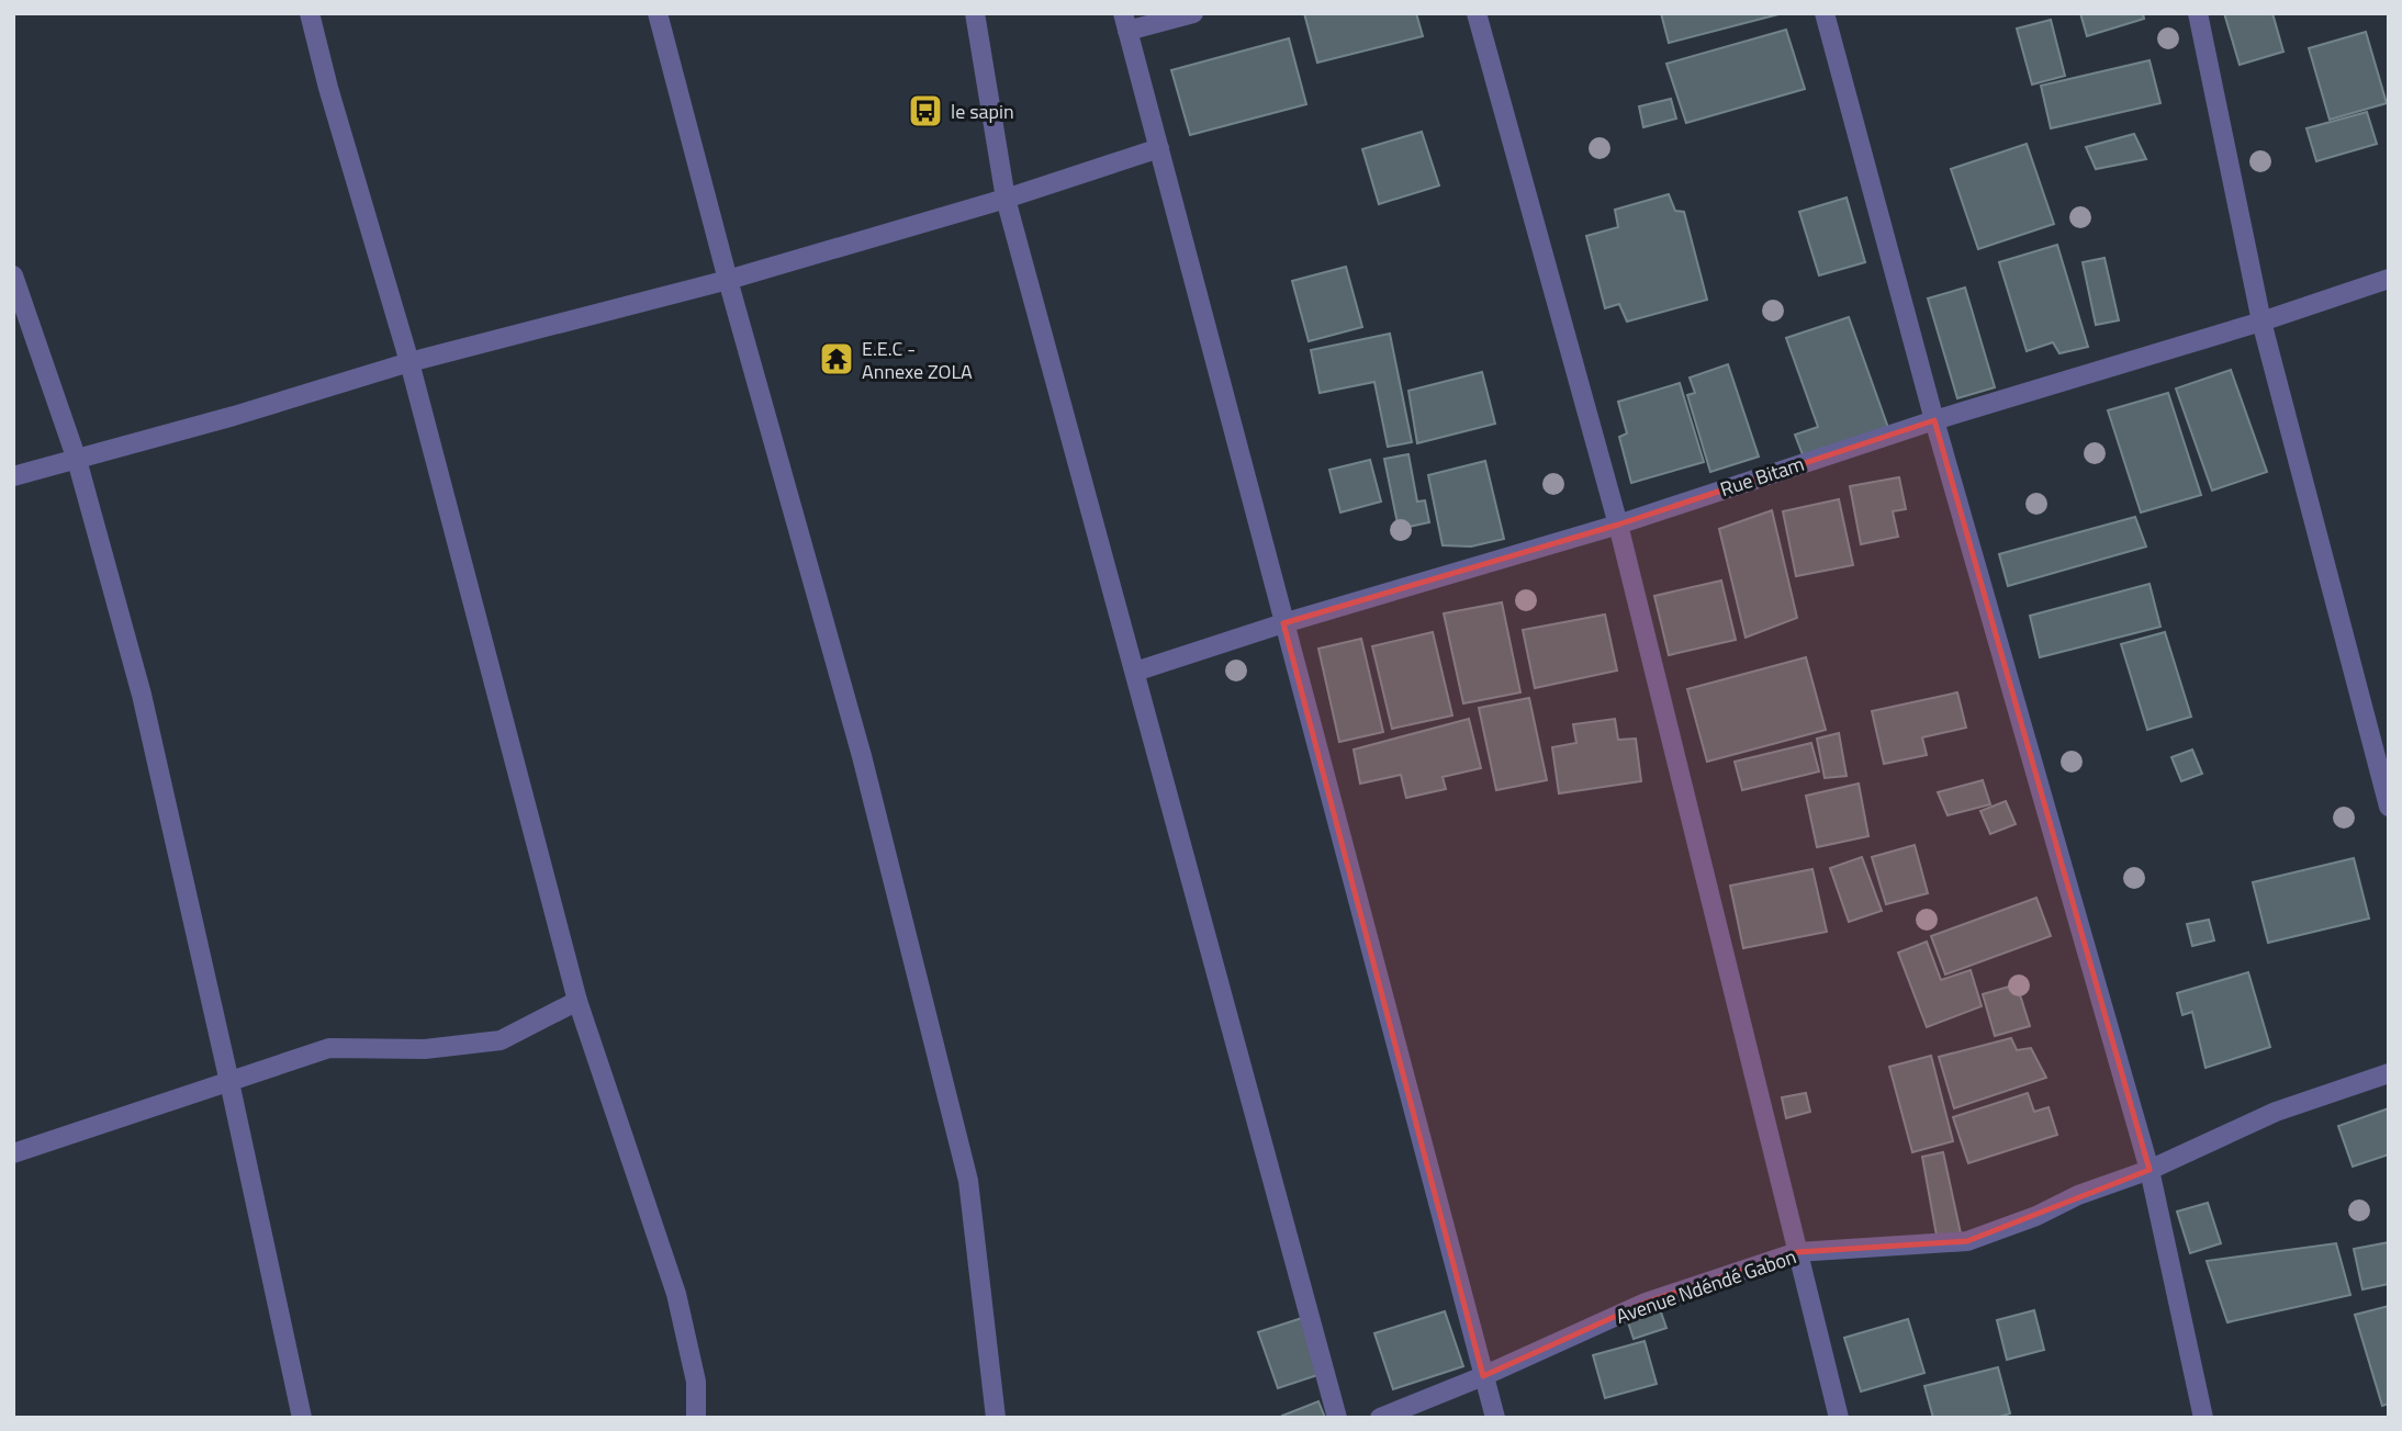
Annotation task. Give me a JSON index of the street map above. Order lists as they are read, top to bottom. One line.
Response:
{"streets":{"street":["Rue Bitam","Avenue Ndéndé Gabon"]},"places":{"bus stop":["le sapin"],"temple":["E.E.C - Annexe ZOLA"]}}
